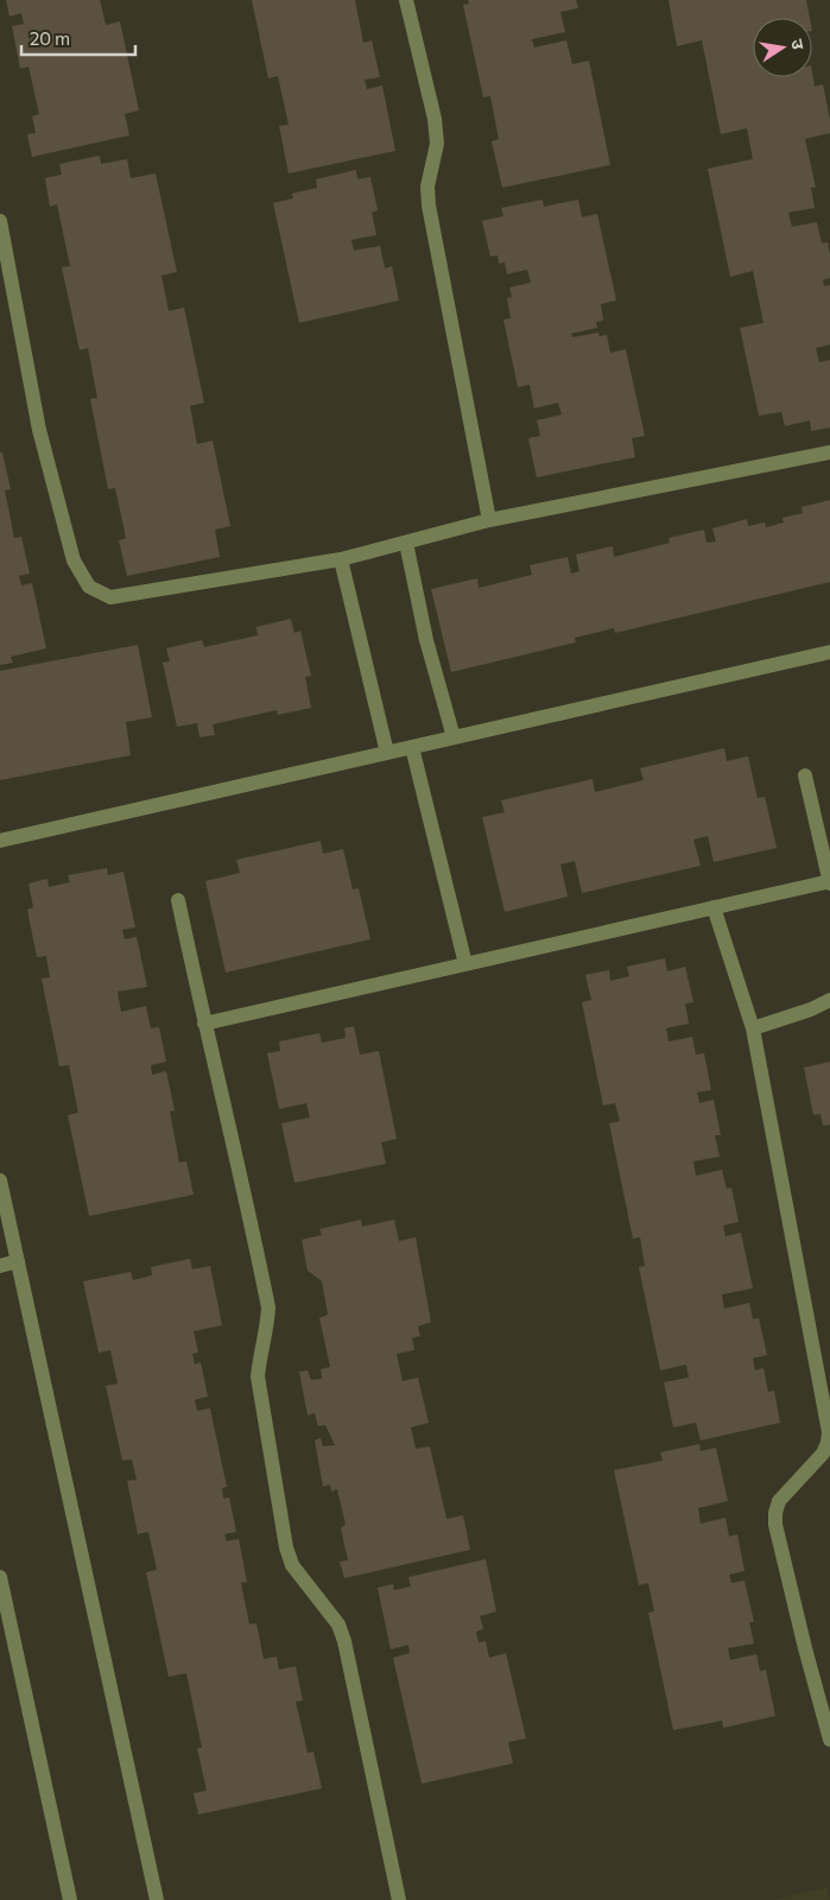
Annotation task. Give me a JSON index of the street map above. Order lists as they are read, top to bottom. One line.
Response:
{"scale_bar":"20 m","north":"right"}
